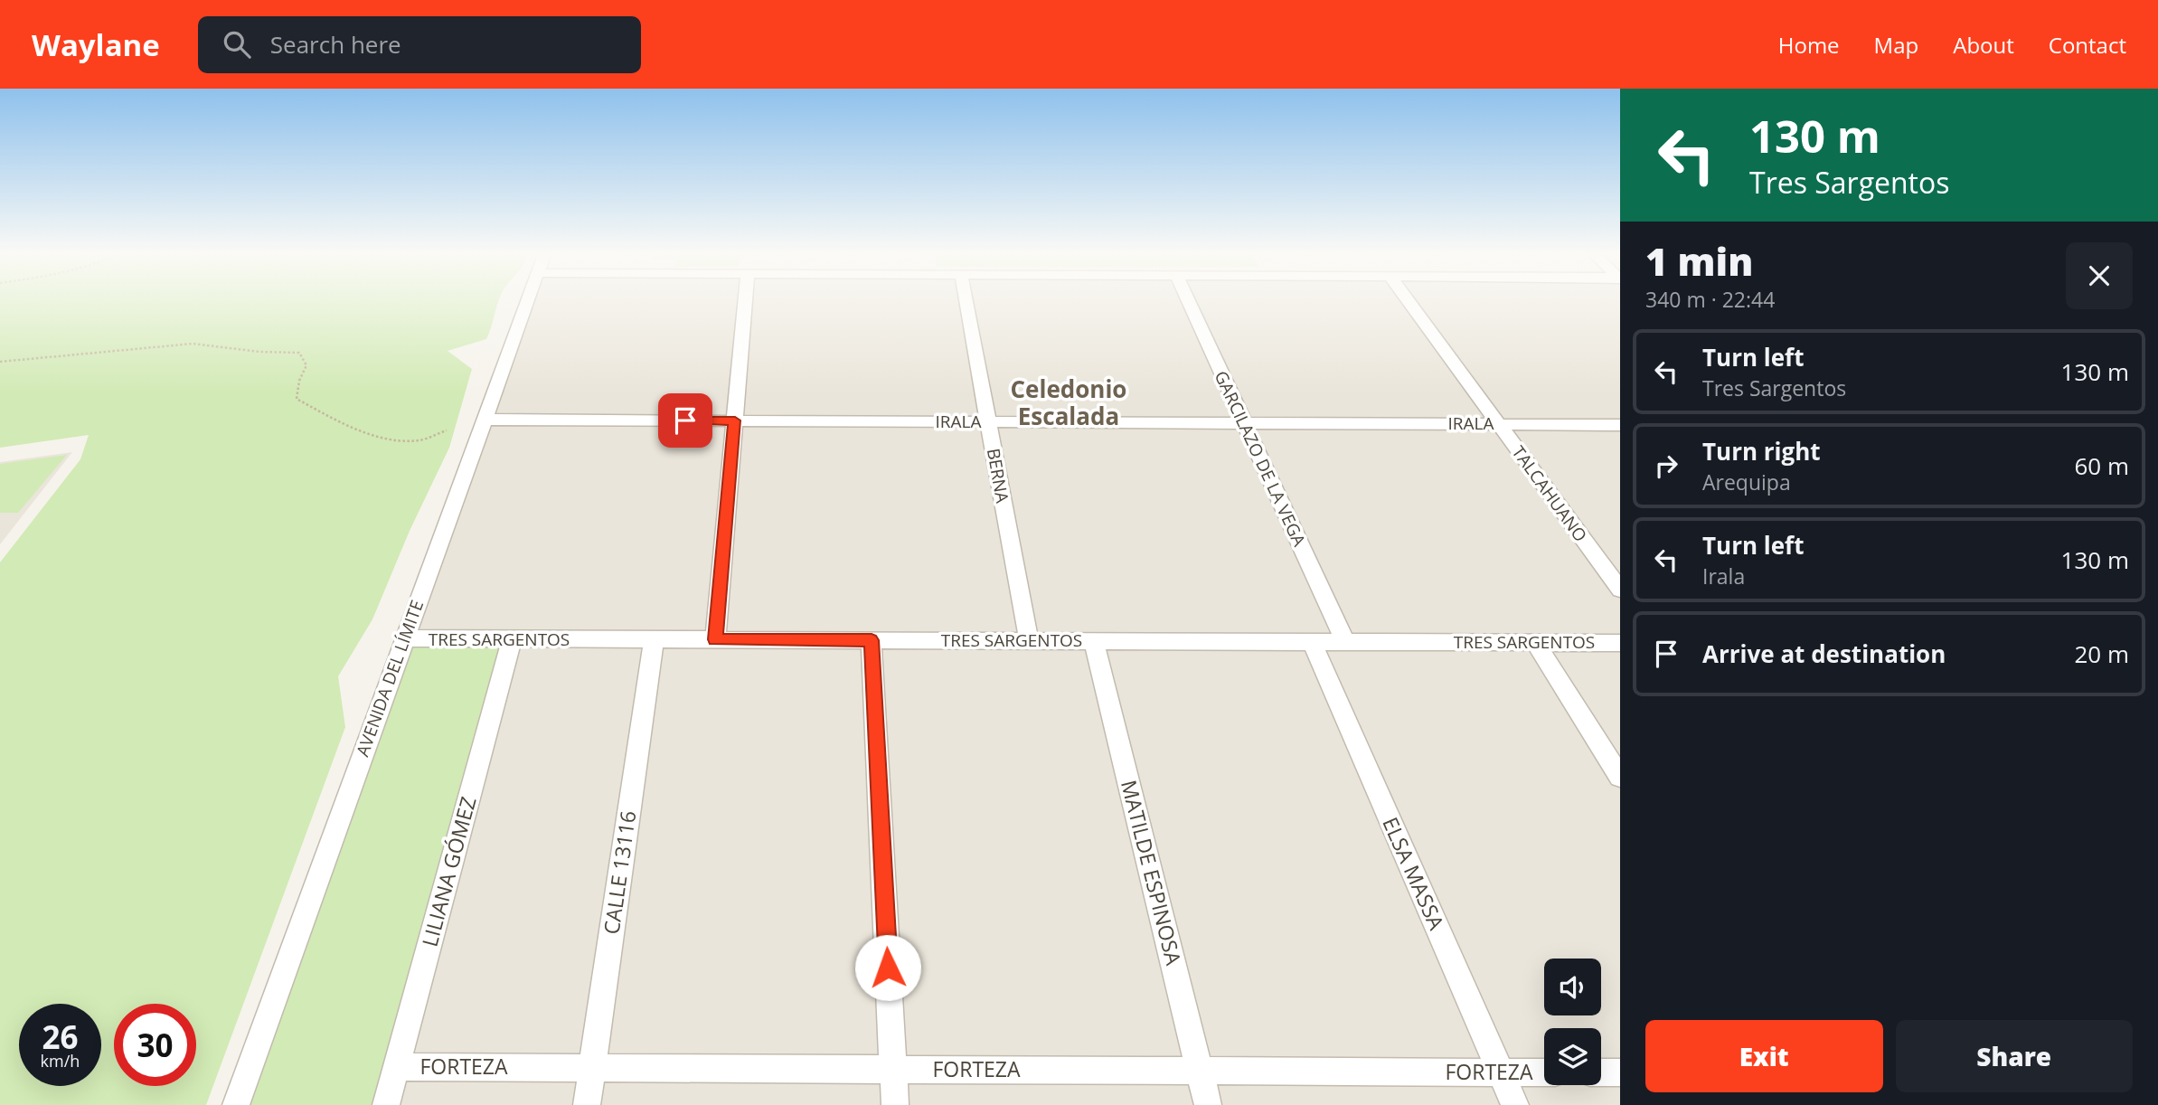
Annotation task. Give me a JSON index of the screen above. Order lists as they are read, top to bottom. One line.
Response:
{"streets":{"street":["IRALA","GARCILAZO DE LA VEGA","BERNA","TALCAHUANO","TRES SARGENTOS","AVENIDA DEL LÍMITE","LILIANA GÓMEZ","CALLE 13116","MATILDE ESPINOSA","ELSA MASSA","FORTEZA"]},"crossings":[["IRALA","GARCILAZO DE LA VEGA"],["IRALA","BERNA"],["IRALA","TALCAHUANO"],["IRALA","AVENIDA DEL LÍMITE"],["GARCILAZO DE LA VEGA","TRES SARGENTOS"],["BERNA","TRES SARGENTOS"],["TRES SARGENTOS","AVENIDA DEL LÍMITE"],["TRES SARGENTOS","LILIANA GÓMEZ"],["TRES SARGENTOS","CALLE 13116"],["TRES SARGENTOS","MATILDE ESPINOSA"],["TRES SARGENTOS","ELSA MASSA"],["LILIANA GÓMEZ","FORTEZA"],["CALLE 13116","FORTEZA"],["MATILDE ESPINOSA","FORTEZA"],["ELSA MASSA","FORTEZA"]],"districts":["Celedonio Escalada"],"page":{"header":"Waylane","search":"Search here","nav":["Home","Map","About","Contact"],"turn":["130 m","Tres Sargentos"],"heading":["1 min","340 m · 22:44"],"list":[{"name":"Turn left","note":"Tres Sargentos","value":"130 m"},{"name":"Turn right","note":"Arequipa","value":"60 m"},{"name":"Turn left","note":"Irala","value":"130 m"},{"name":"Arrive at destination","value":"20 m"}],"speed":"26 km/h","limit":"30","buttons":["Exit","Share"]}}
